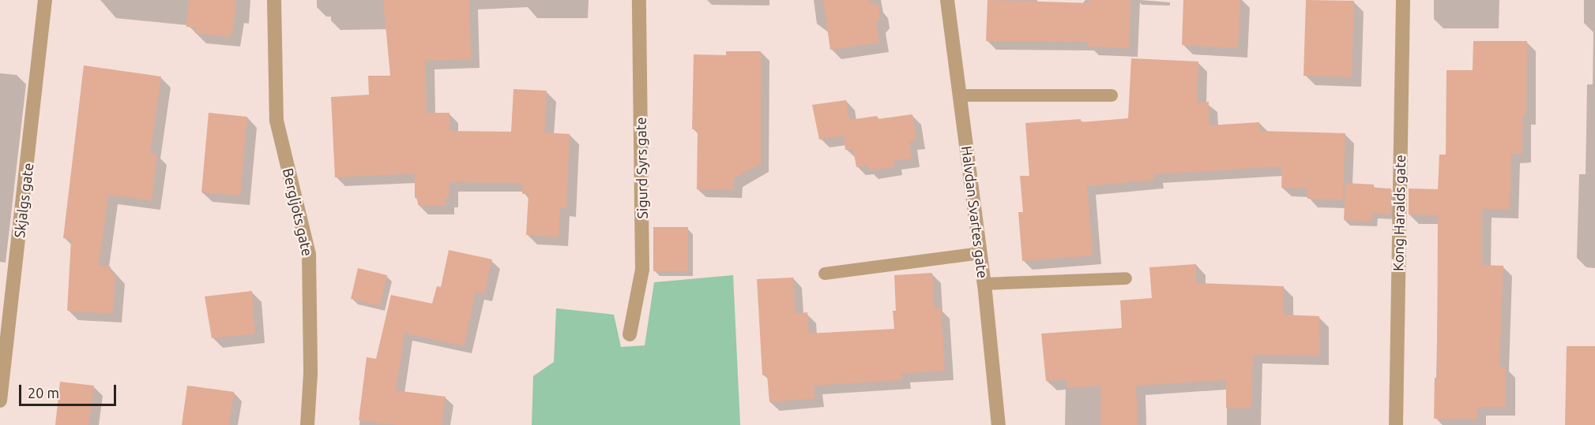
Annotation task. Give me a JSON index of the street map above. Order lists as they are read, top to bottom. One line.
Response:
{"streets":{"street":["Sigurd Syrs gate","Skjalgs gate","Bergljots gate","Halvdan Svartes gate","Kong Haralds gate"]},"scale_bar":"20 m"}
